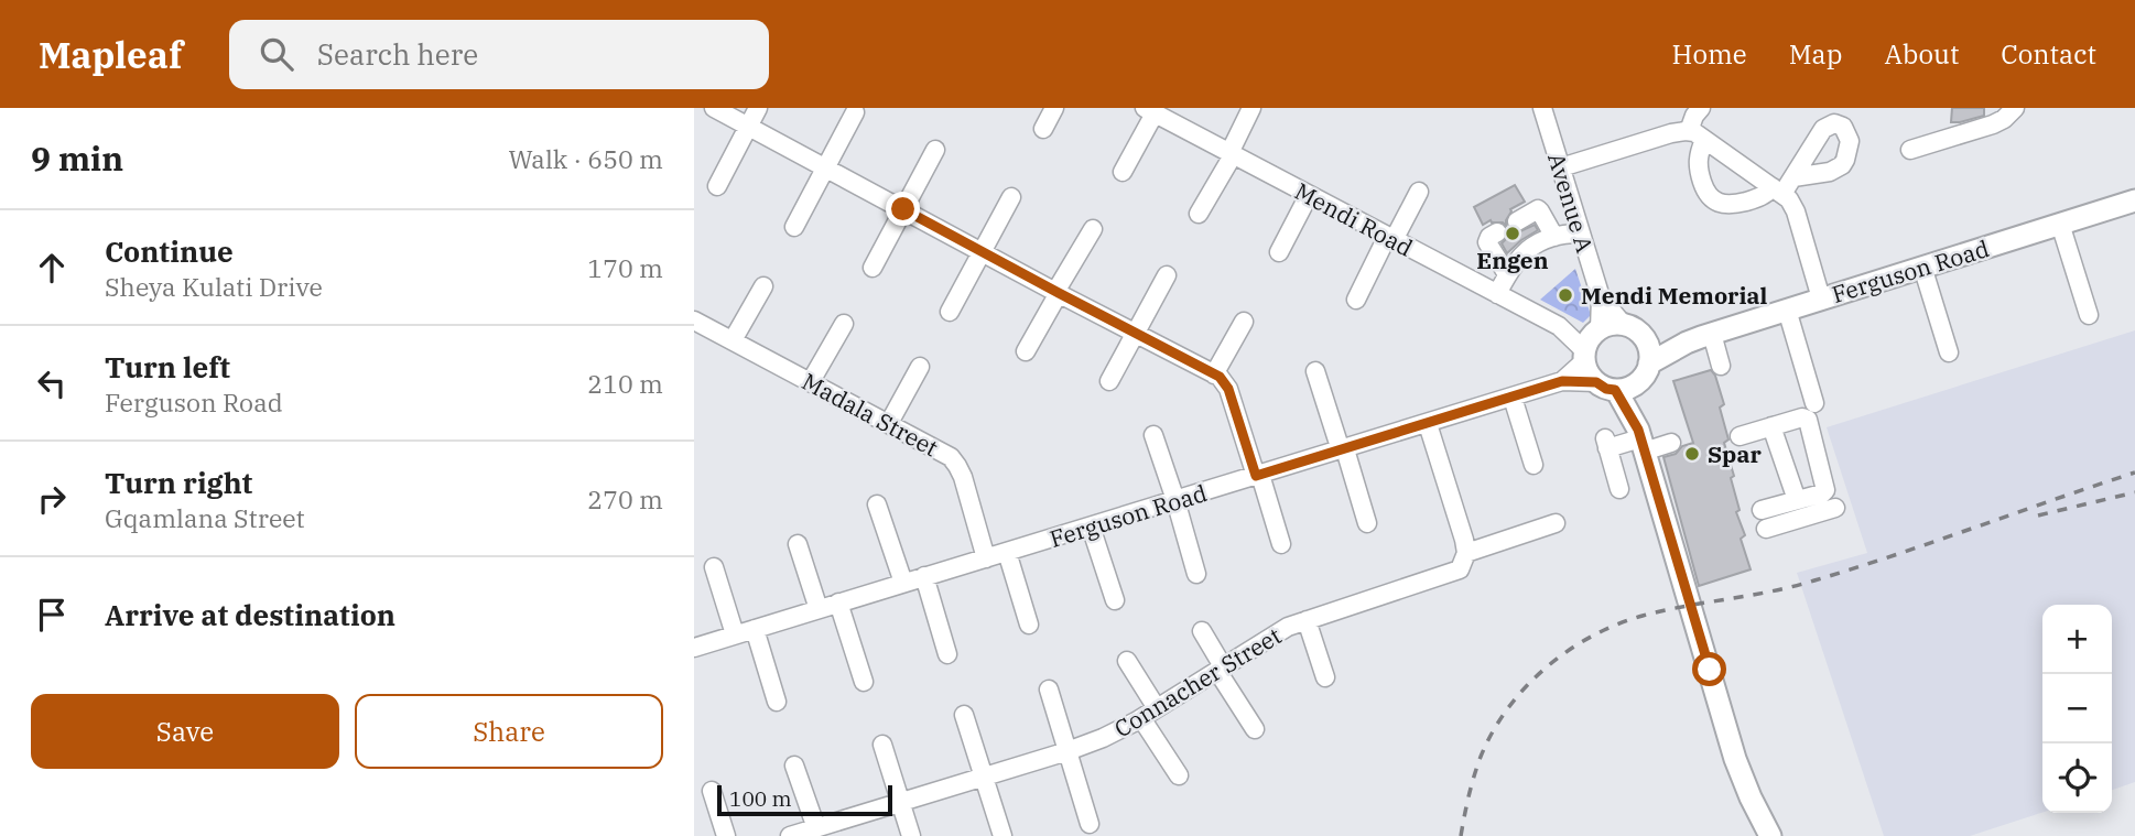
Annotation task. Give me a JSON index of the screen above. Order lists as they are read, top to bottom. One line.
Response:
{"streets":{"main road":["Ferguson Road"],"street":["Avenue A","Mendi Road","Madala Street","Connacher Street"]},"crossings":[["Mendi Road","Ferguson Road"],["Ferguson Road","Madala Street"]],"places":["Engen","Mendi Memorial","Spar"],"scale_bar":"100 m","page":{"header":"Mapleaf","search":"Search here","nav":["Home","Map","About","Contact"],"heading":["9 min","Walk · 650 m"],"list":[["Continue","Sheya Kulati Drive","170 m"],["Turn left","Ferguson Road","210 m"],["Turn right","Gqamlana Street","270 m"],"Arrive at destination"],"map_buttons":["+","−"],"buttons":["Save","Share"],"scale":"100 m"}}
